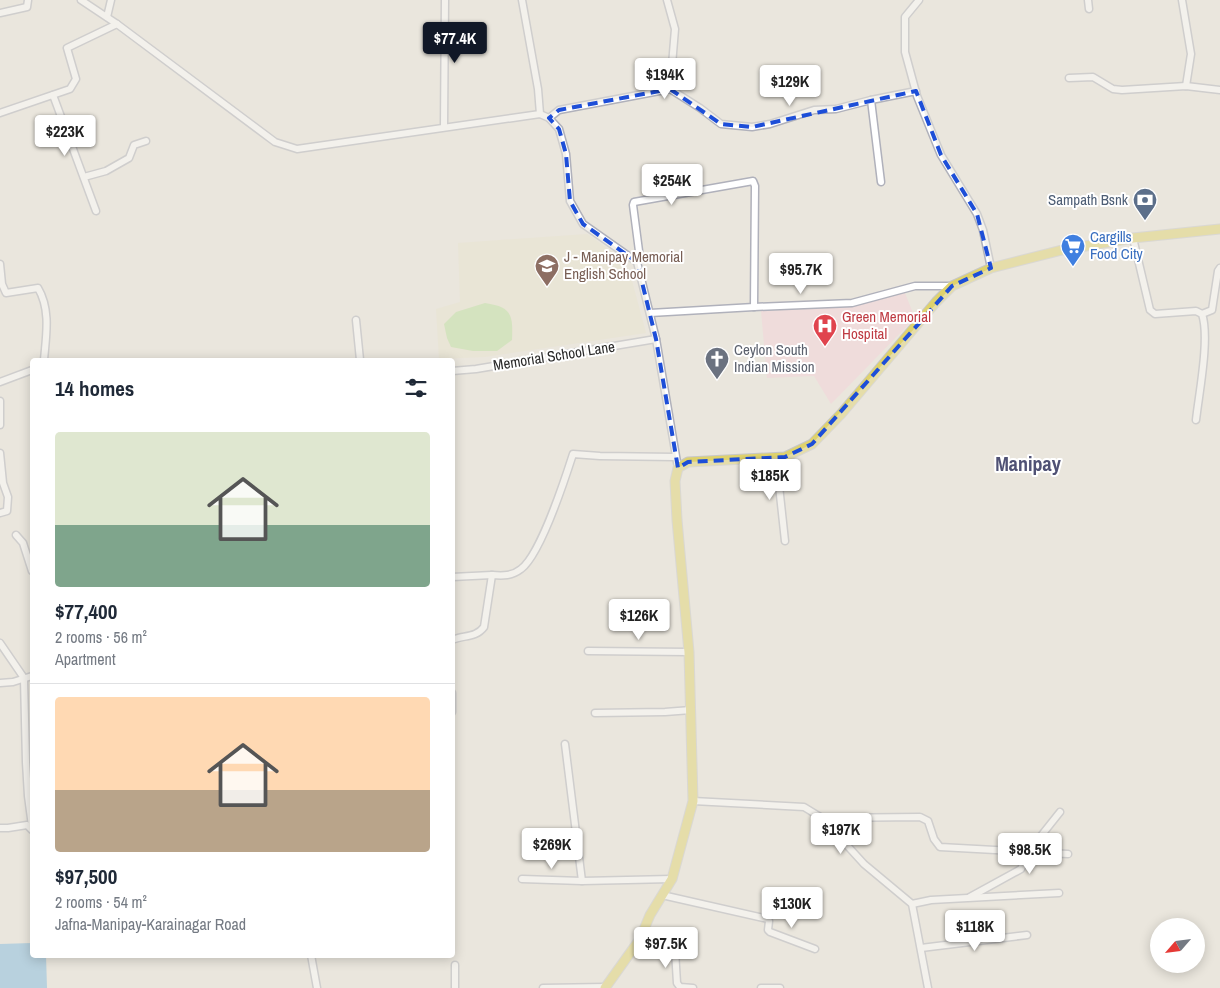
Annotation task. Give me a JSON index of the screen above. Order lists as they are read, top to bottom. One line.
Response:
{"streets":{"street":["Memorial School Lane"]},"districts":["Manipay"],"places":{"bank":["Sampath Bsnk"],"supermarket":["Cargills Food City"],"school or university":["J - Manipay Memorial English School"],"hospital":["Green Memorial Hospital"],"church":["Ceylon South Indian Mission"]},"north":"bottom left","page":{"price":["$77.4K","$194K","$129K","$223K","$254K","$95.7K","$185K","$126K","$197K","$269K","$98.5K","$130K","$118K","$97.5K"],"heading":"14 homes","list":[{"name":"$77,400","note":"2 rooms · 56 m² · Apartment"},{"name":"$97,500","note":"2 rooms · 54 m² · Jafna-Manipay-Karainagar Road"}]}}
